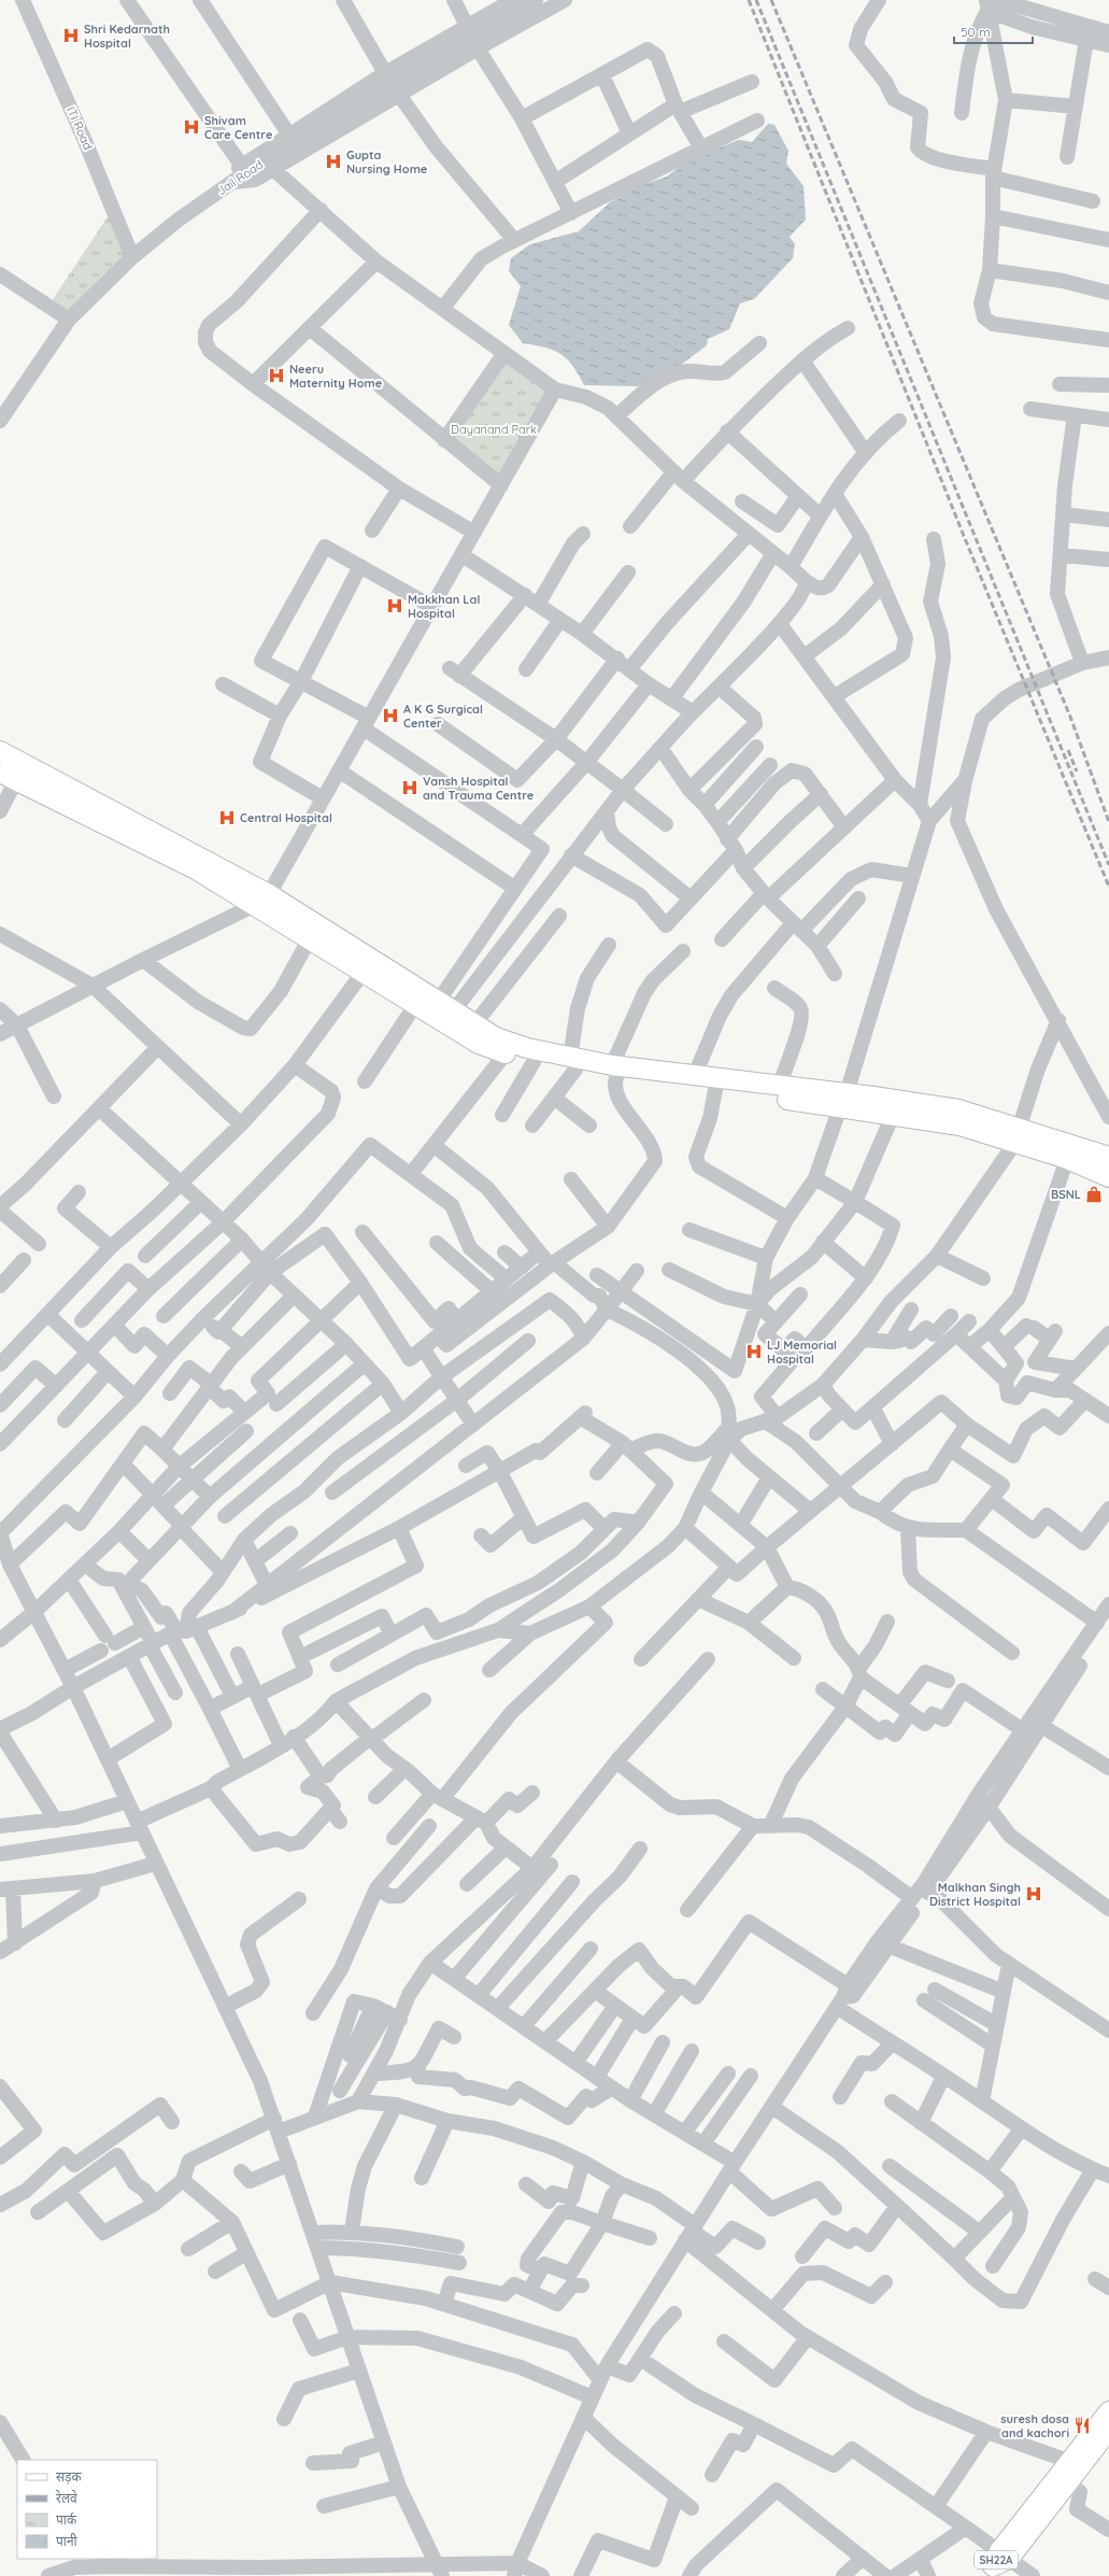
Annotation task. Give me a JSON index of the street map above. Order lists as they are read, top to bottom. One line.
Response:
{"streets":{"main road":["SH22A"],"street":["ITI Road","Jail Road"]},"crossings":[["ITI Road","Jail Road"]],"parks":["Dayanand Park"],"places":{"hospital":["Shri Kedarnath Hospital","Shivam Care Centre","Gupta Nursing Home","Neeru Maternity Home","Makkhan Lal Hospital","A K G Surgical Center","Vansh Hospital and Trauma Centre","Central Hospital","LJ Memorial Hospital","Malkhan Singh District Hospital"],"shop":["BSNL"],"restaurant":["suresh dosa and kachori"]},"legend":["सड़क","रेलवे","पार्क","पानी"],"scale_bar":"50 m"}
